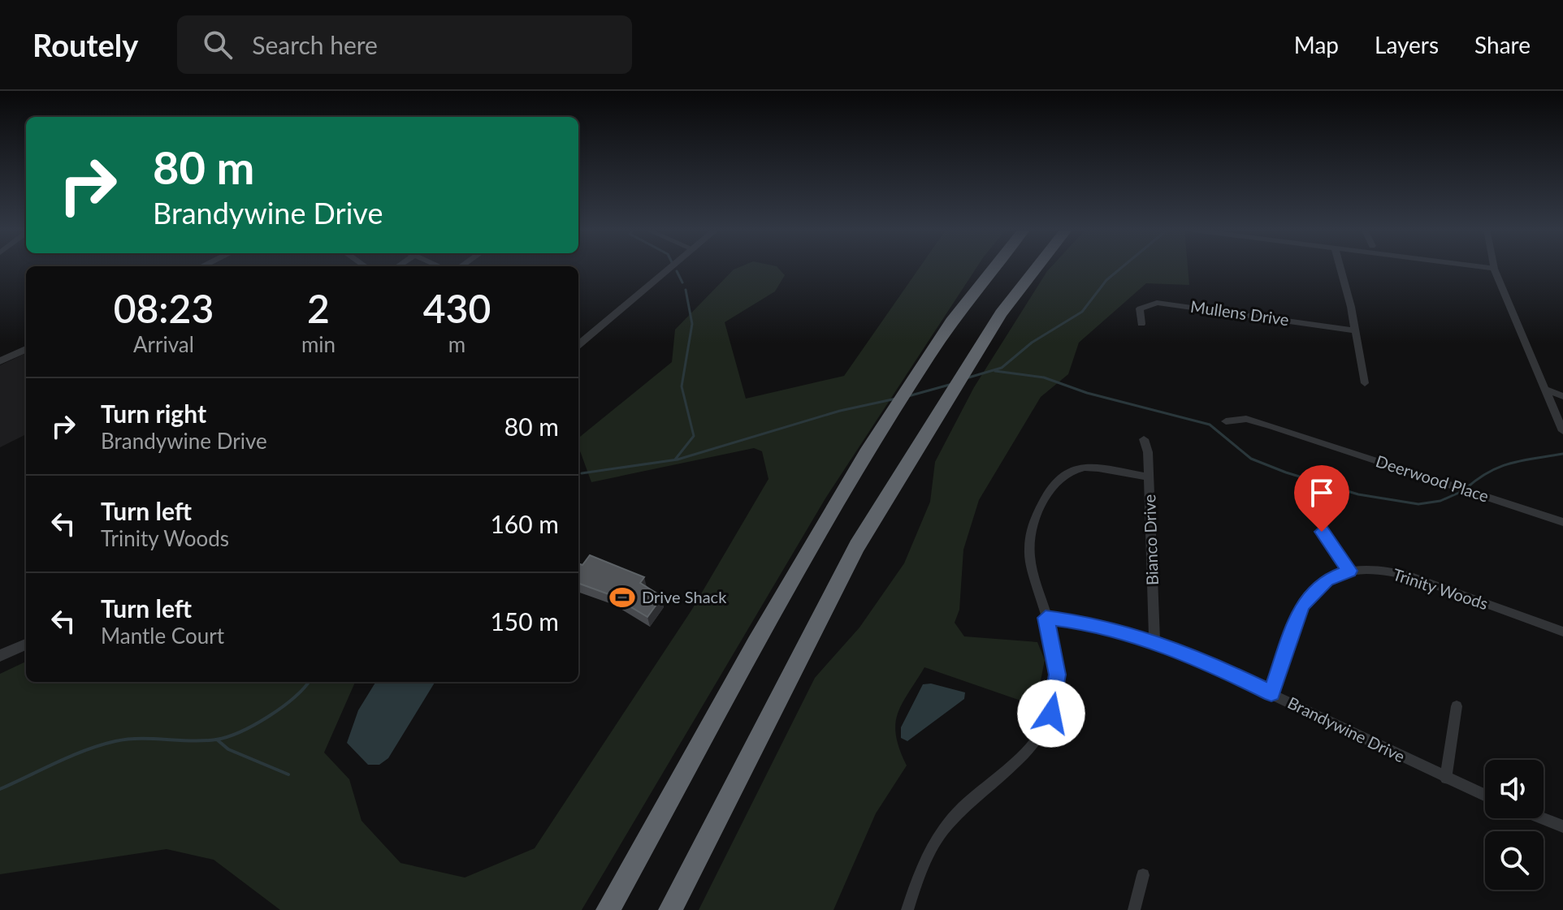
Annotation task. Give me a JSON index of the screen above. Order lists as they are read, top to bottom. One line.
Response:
{"streets":{"street":["Mullens Drive","Deerwood Place","Bianco Drive","Trinity Woods","Brandywine Drive"]},"crossings":[["Bianco Drive","Brandywine Drive"],["Trinity Woods","Brandywine Drive"]],"places":{"sports":["Drive Shack"]},"page":{"header":"Routely","search":"Search here","nav":["Map","Layers","Share"],"turn":["80 m","Brandywine Drive"],"eta":["08:23","Arrival","2","min","430","m"],"list":[{"name":"Turn right","note":"Brandywine Drive","value":"80 m"},{"name":"Turn left","note":"Trinity Woods","value":"160 m"},{"name":"Turn left","note":"Mantle Court","value":"150 m"}]}}
